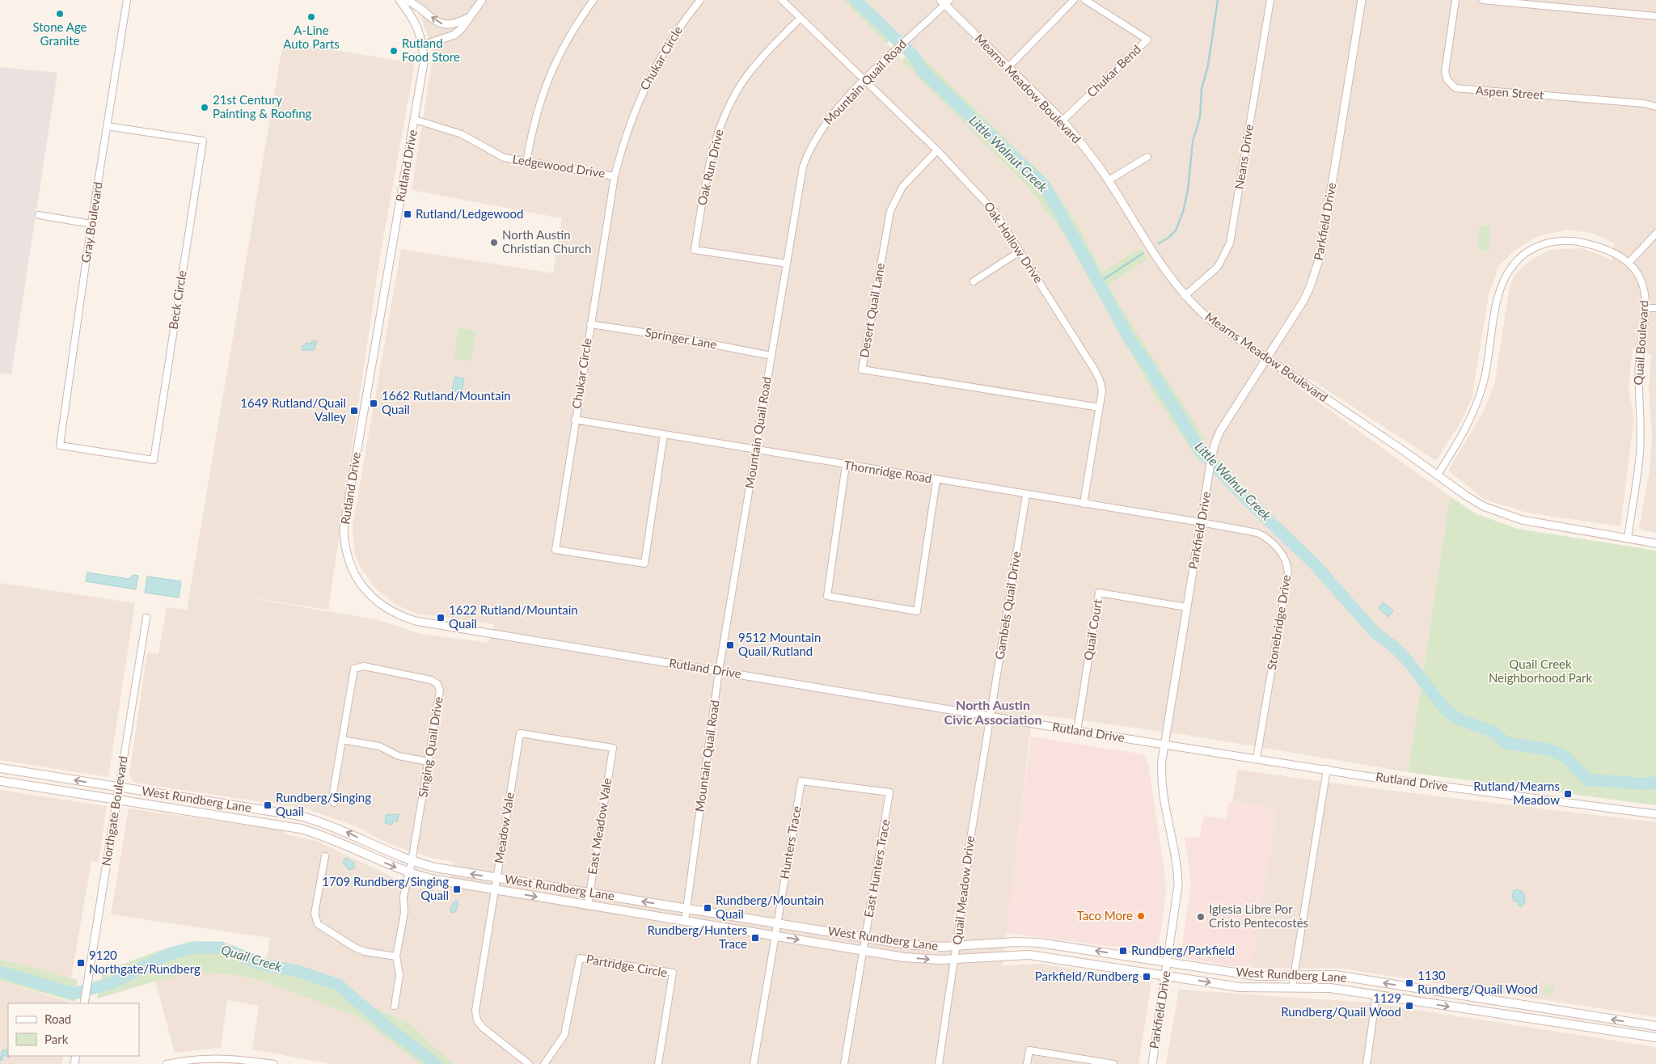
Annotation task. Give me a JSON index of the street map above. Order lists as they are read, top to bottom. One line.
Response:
{"streets":{"main road":["West Rundberg Lane"],"street":["Chukar Circle","Chukar Bend","Mountain Quail Road","Mearns Meadow Boulevard","Aspen Street","Neans Drive","Rutland Drive","Ledgewood Drive","Oak Run Drive","Parkfield Drive","Gray Boulevard","Oak Hollow Drive","Beck Circle","Desert Quail Lane","Springer Lane","Quail Boulevard","Thornridge Road","Gambels Quail Drive","Stonebridge Drive","Quail Court","Singing Quail Drive","Northgate Boulevard","East Meadow Vale","Meadow Vale","Hunters Trace","East Hunters Trace","Quail Meadow Drive","Partridge Circle"]},"crossings":[["Chukar Circle","Ledgewood Drive"],["Chukar Circle","Springer Lane"],["Chukar Circle","Thornridge Road"],["Chukar Bend","Mearns Meadow Boulevard"],["Mountain Quail Road","Mearns Meadow Boulevard"],["Mountain Quail Road","Rutland Drive"],["Mountain Quail Road","Oak Run Drive"],["Mountain Quail Road","Oak Hollow Drive"],["Mountain Quail Road","Springer Lane"],["Mountain Quail Road","Thornridge Road"],["Mountain Quail Road","West Rundberg Lane"],["Mearns Meadow Boulevard","Neans Drive"],["Mearns Meadow Boulevard","Parkfield Drive"],["Mearns Meadow Boulevard","Quail Boulevard"],["Rutland Drive","Ledgewood Drive"],["Rutland Drive","Parkfield Drive"],["Rutland Drive","Gambels Quail Drive"],["Rutland Drive","Stonebridge Drive"],["Rutland Drive","Quail Court"],["Rutland Drive","Quail Meadow Drive"],["Oak Run Drive","Oak Hollow Drive"],["Parkfield Drive","Thornridge Road"],["Parkfield Drive","Stonebridge Drive"],["Parkfield Drive","Quail Court"],["Parkfield Drive","West Rundberg Lane"],["Gray Boulevard","Beck Circle"],["Oak Hollow Drive","Desert Quail Lane"],["Oak Hollow Drive","Thornridge Road"],["Thornridge Road","Gambels Quail Drive"],["Thornridge Road","Stonebridge Drive"],["Gambels Quail Drive","Quail Meadow Drive"],["Singing Quail Drive","West Rundberg Lane"],["West Rundberg Lane","Northgate Boulevard"],["West Rundberg Lane","East Meadow Vale"],["West Rundberg Lane","Meadow Vale"],["West Rundberg Lane","Hunters Trace"],["West Rundberg Lane","East Hunters Trace"],["West Rundberg Lane","Quail Meadow Drive"],["East Meadow Vale","Meadow Vale"],["Hunters Trace","East Hunters Trace"]],"districts":["North Austin Civic Association"],"water":["Little Walnut Creek","Quail Creek"],"parks":["Quail Creek Neighborhood Park"],"places":{"other":["Stone Age Granite","A-Line Auto Parts","Rutland Food Store","21st Century Painting & Roofing","North Austin Christian Church","Taco More","Iglesia Libre Por Cristo Pentecostés"],"transit":["Rutland/Ledgewood","1662 Rutland/Mountain Quail","1649 Rutland/Quail Valley","1622 Rutland/Mountain Quail","9512 Mountain Quail/Rutland","Rutland/Mearns Meadow","Rundberg/Singing Quail","1709 Rundberg/Singing Quail","Rundberg/Mountain Quail","Rundberg/Hunters Trace","Rundberg/Parkfield","9120 Northgate/Rundberg","Parkfield/Rundberg","1130 Rundberg/Quail Wood","1129 Rundberg/Quail Wood"]},"legend":["Road","Park"]}
